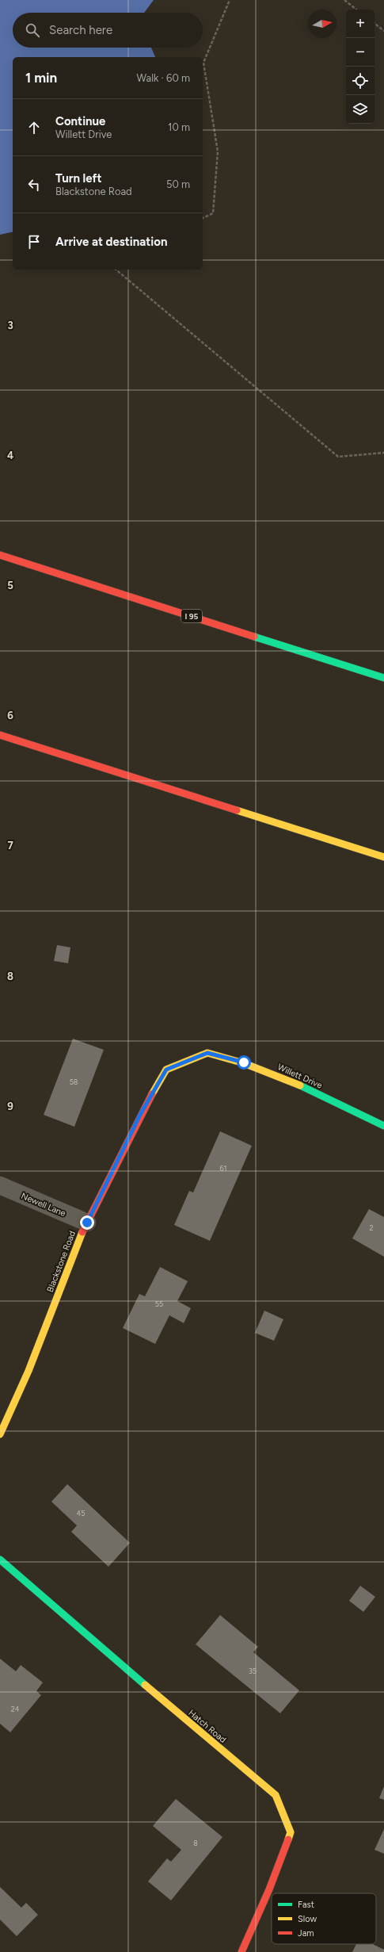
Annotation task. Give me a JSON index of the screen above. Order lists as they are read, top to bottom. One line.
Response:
{"streets":{"main road":["I 95","Willett Drive","Blackstone Road","Hatch Road"],"street":["Newell Lane"]},"crossings":[["Willett Drive","Blackstone Road"],["Newell Lane","Blackstone Road"]],"house_numbers":["58","61","2","55","45","35","24","8"],"legend":["Fast","Slow","Jam"],"north":"right","page":{"map_buttons":["+","−"],"search":"Search here","heading":["1 min","Walk · 60 m"],"list":[["Continue","Willett Drive","10 m"],["Turn left","Blackstone Road","50 m"],"Arrive at destination"]},"grid":{"rows":["3","4","5","6","7","8","9"]}}
